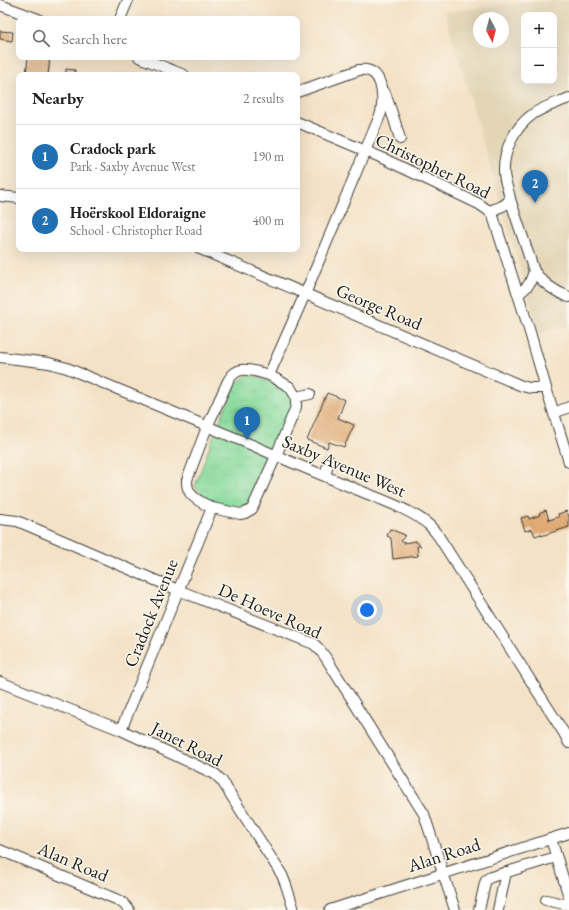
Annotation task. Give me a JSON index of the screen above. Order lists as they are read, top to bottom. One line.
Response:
{"streets":{"street":["Christopher Road","George Road","Saxby Avenue West","De Hoeve Road","Cradock Avenue","Janet Road","Alan Road"]},"crossings":[["Christopher Road","George Road"],["De Hoeve Road","Cradock Avenue"],["De Hoeve Road","Alan Road"],["Cradock Avenue","Janet Road"]],"north":"bottom","page":{"map_buttons":["+","−"],"search":"Search here","heading":["Nearby","2 results"],"list":[{"mark":"1","name":"Cradock park","note":"Park · Saxby Avenue West","value":"190 m"},{"mark":"2","name":"Hoërskool Eldoraigne","note":"School · Christopher Road","value":"400 m"}],"pins":["2","1"]}}
